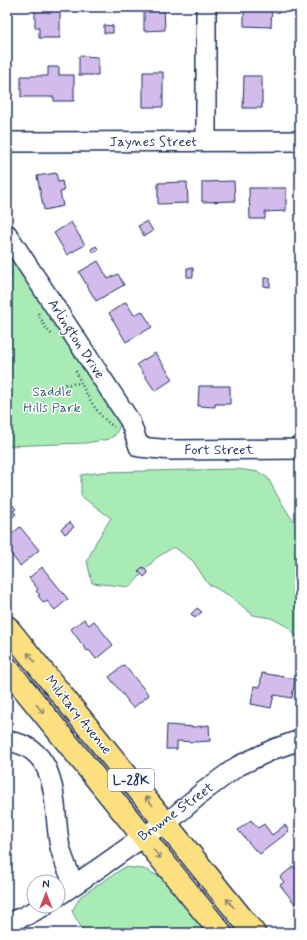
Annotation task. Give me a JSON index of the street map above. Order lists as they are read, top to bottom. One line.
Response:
{"streets":{"main road":["Military Avenue","L-28K"],"street":["Jaynes Street","Arlington Drive","Fort Street","Browne Street"]},"crossings":[["Arlington Drive","Fort Street"],["Military Avenue","Browne Street"]],"parks":["Saddle Hills Park"],"north":"top"}
